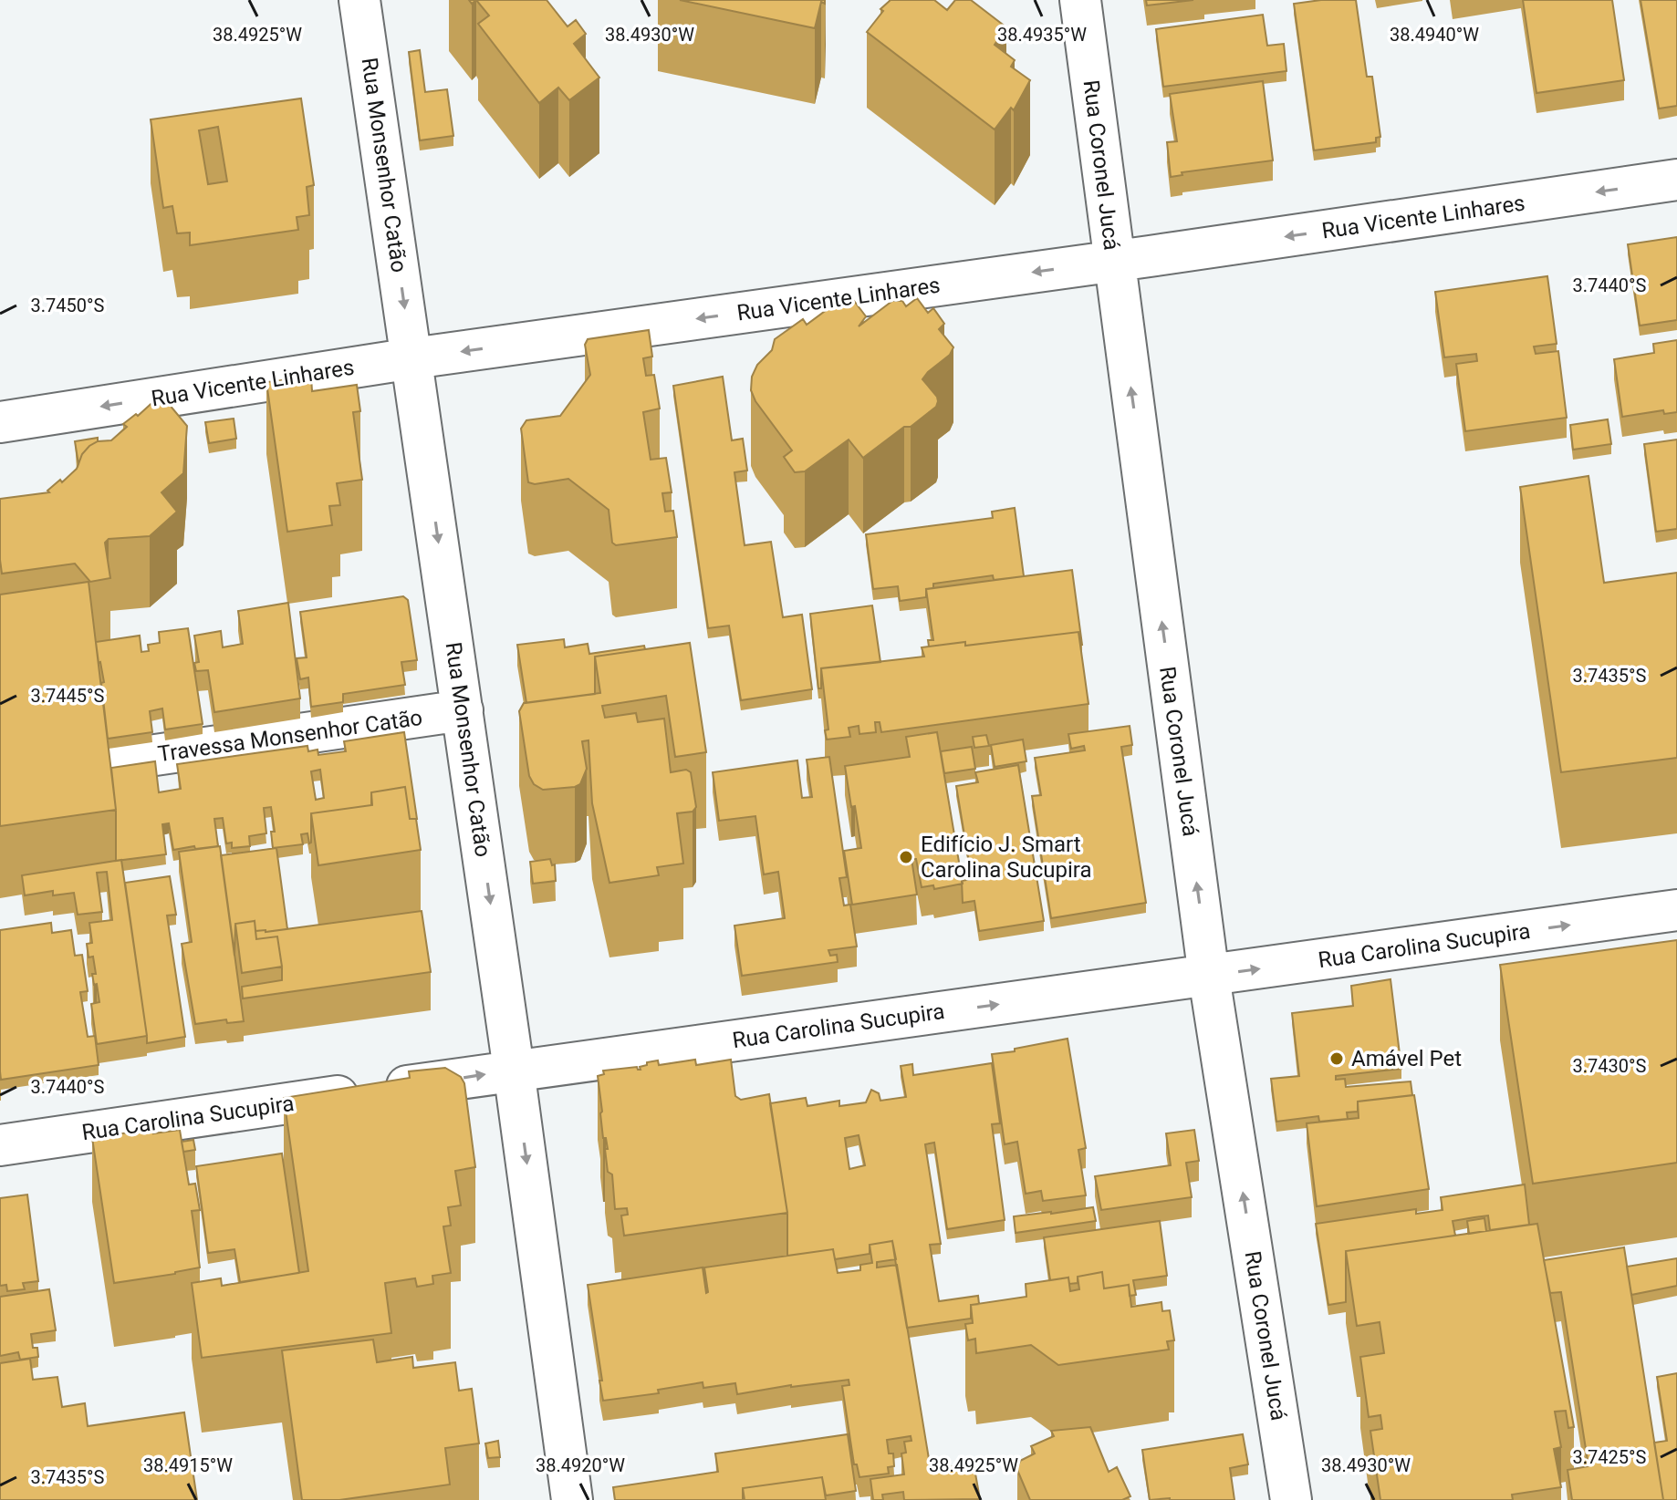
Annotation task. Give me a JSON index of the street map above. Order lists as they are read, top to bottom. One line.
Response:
{"streets":{"street":["Rua Monsenhor Catão","Rua Coronel Jucá","Rua Vicente Linhares","Travessa Monsenhor Catão","Rua Carolina Sucupira"]},"crossings":[["Rua Monsenhor Catão","Rua Vicente Linhares"],["Rua Monsenhor Catão","Travessa Monsenhor Catão"],["Rua Monsenhor Catão","Rua Carolina Sucupira"],["Rua Coronel Jucá","Rua Vicente Linhares"],["Rua Coronel Jucá","Rua Carolina Sucupira"]],"one_way":["Rua Monsenhor Catão","Rua Coronel Jucá","Rua Vicente Linhares","Rua Carolina Sucupira"],"places":["Edifício J. Smart Carolina Sucupira","Amável Pet"],"coordinates":["38.4925°W","38.4930°W","38.4940°W","38.4935°W","3.7440°S","3.7450°S","3.7435°S","3.7445°S","3.7430°S","3.7425°S","38.4915°W","38.4920°W"]}
